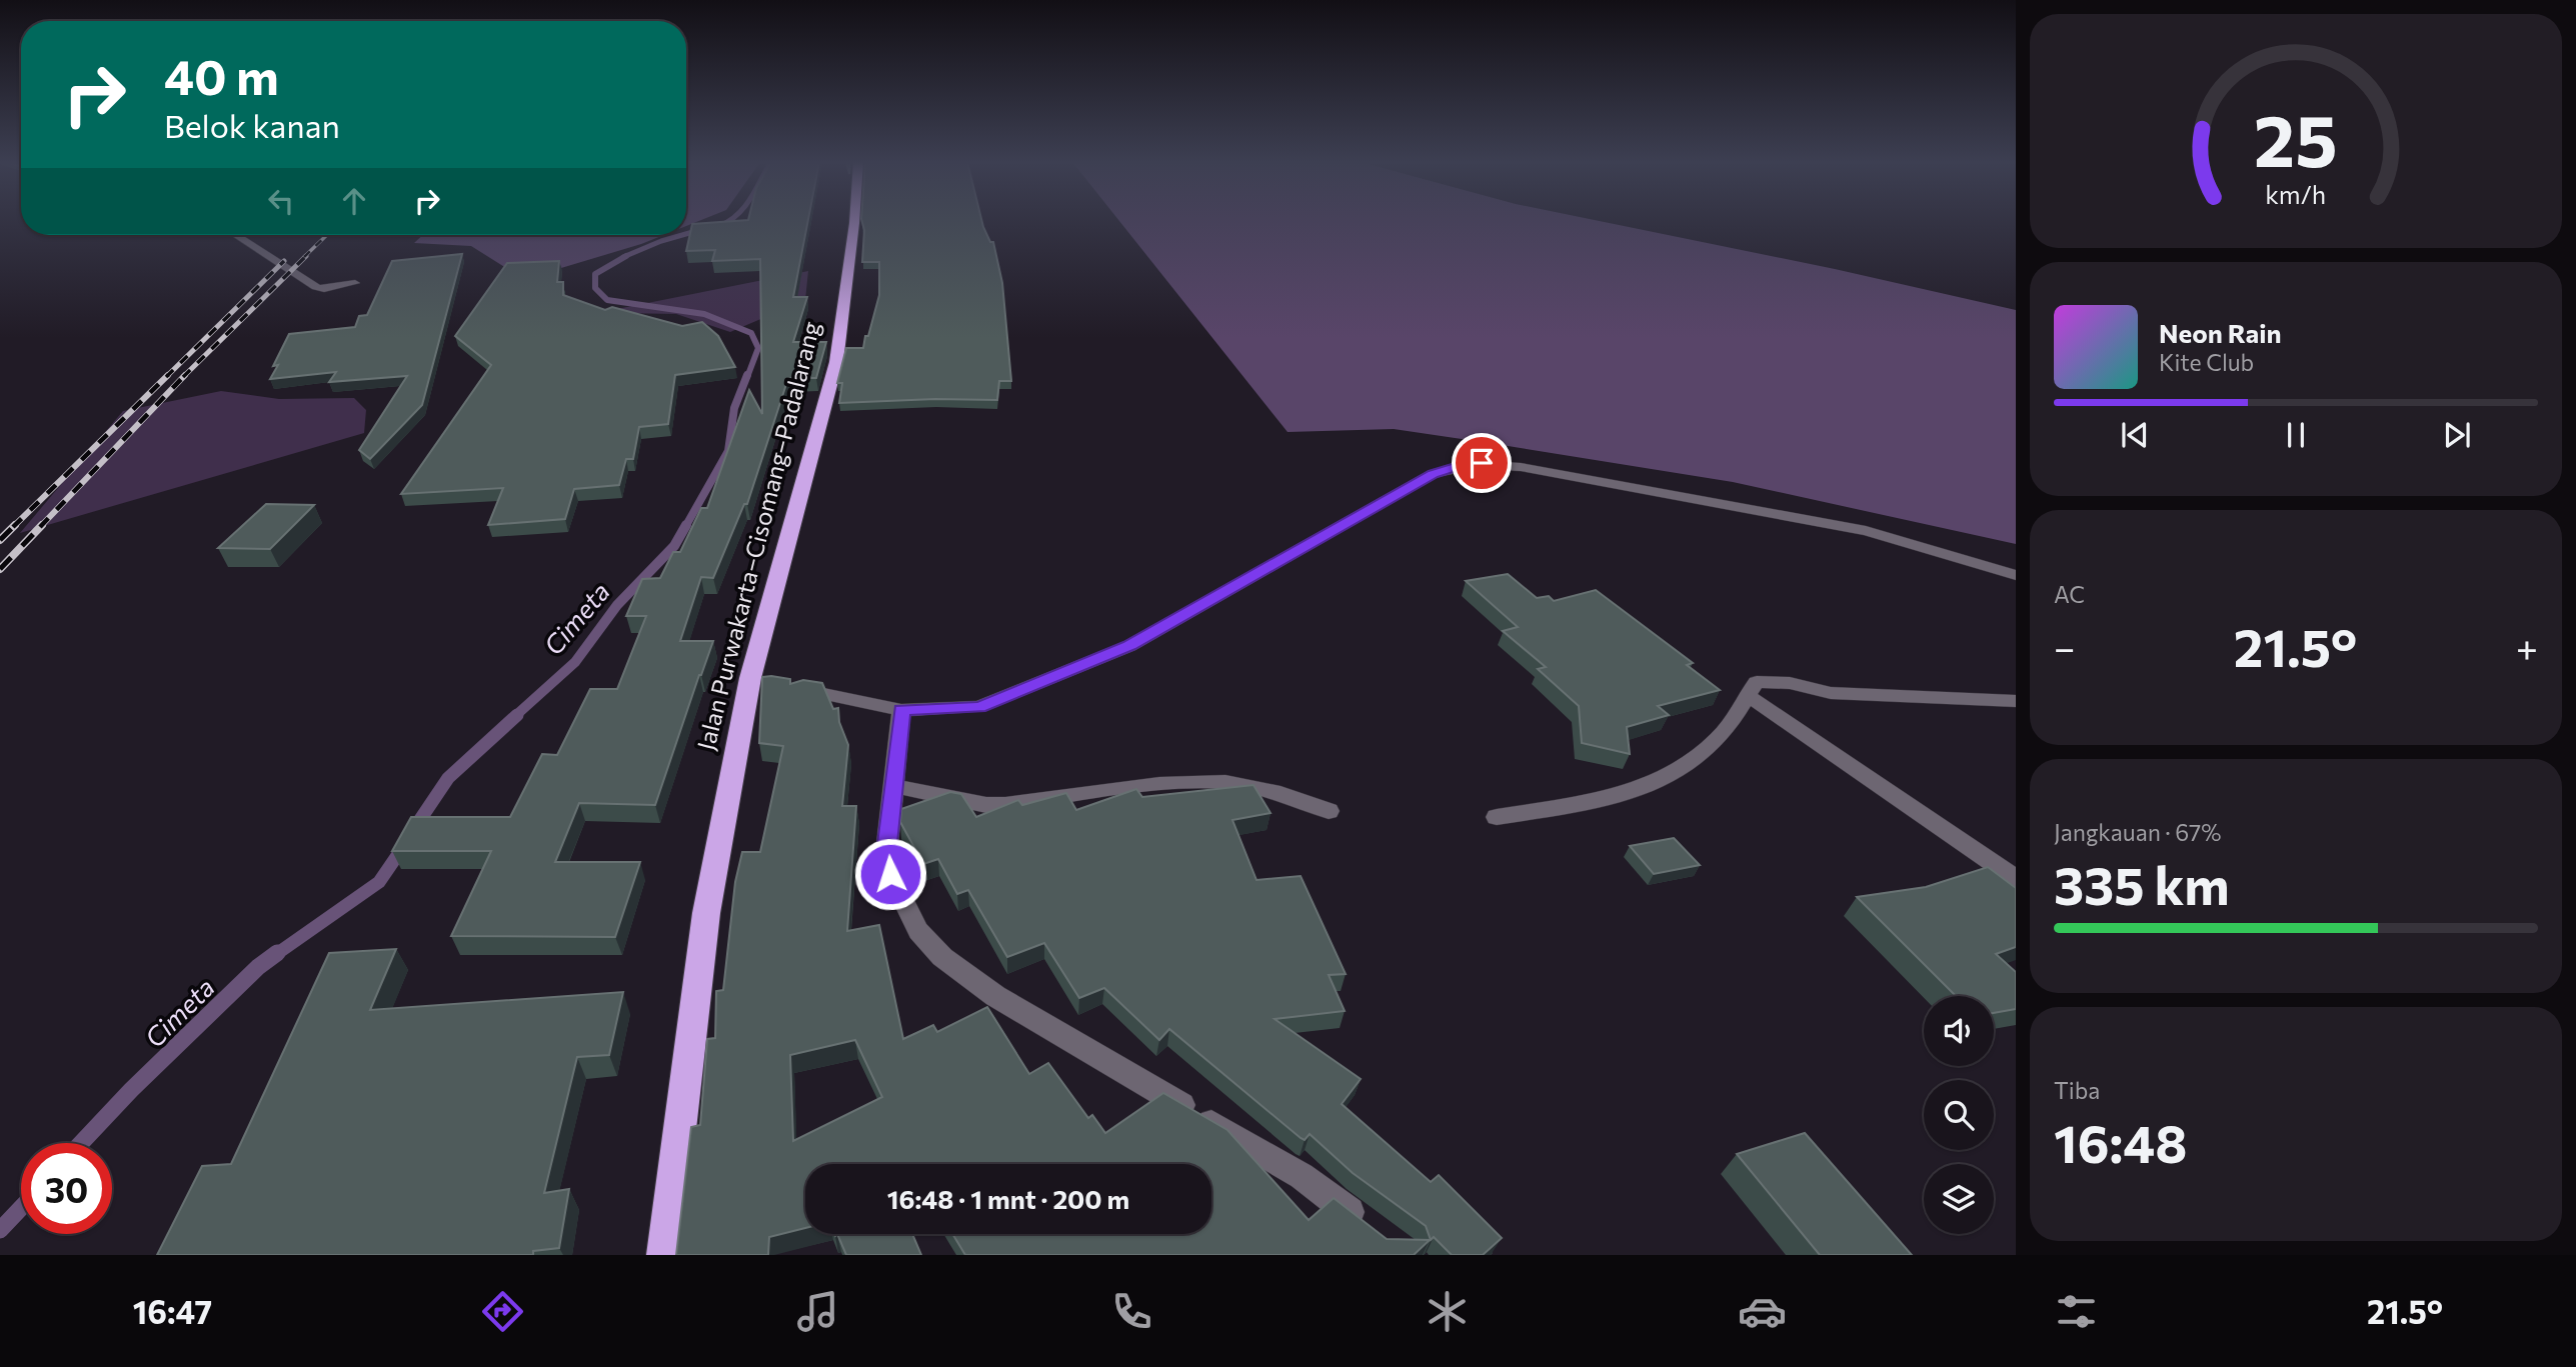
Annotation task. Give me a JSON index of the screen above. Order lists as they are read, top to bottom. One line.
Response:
{"streets":{"highway":["Jalan Purwakarta–Cisomang–Padalarang"]},"water":["Cimeta"],"page":{"turn":["40 m","Belok kanan"],"song":["Neon Rain","Kite Club"],"tile":["AC",["Jangkauan · 67%","335 km"],["Tiba","16:48"]],"heat":["−","21.5°","+"],"limit":"30","trip":"16:48 · 1 mnt · 200 m","tabs":["16:47","21.5°"],"gauge":["25","km/h"]}}
